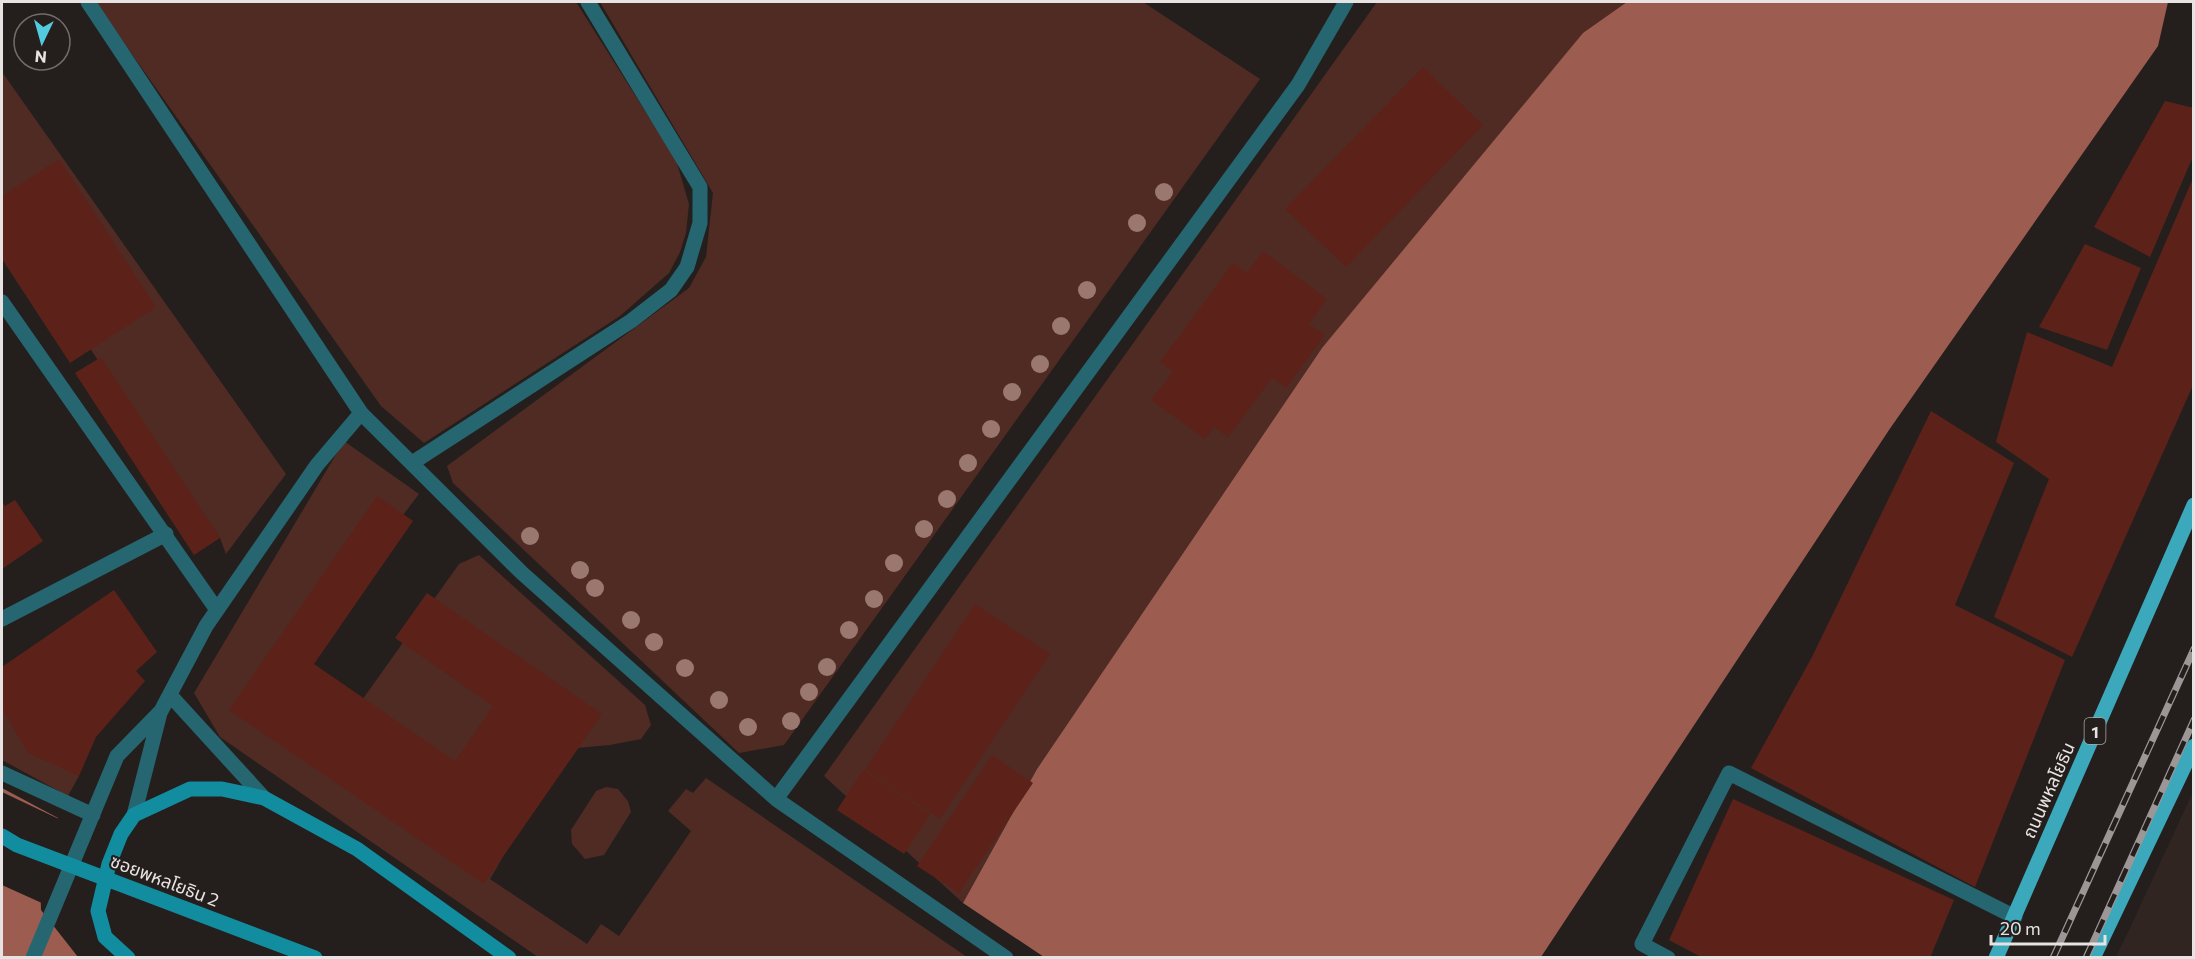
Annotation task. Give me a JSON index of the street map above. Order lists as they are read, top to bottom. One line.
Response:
{"streets":{"main road":["1","ถนนพหลโยธิน"],"street":["ซอยพหลโยธิน 2"]},"scale_bar":"20 m","north":"bottom"}
